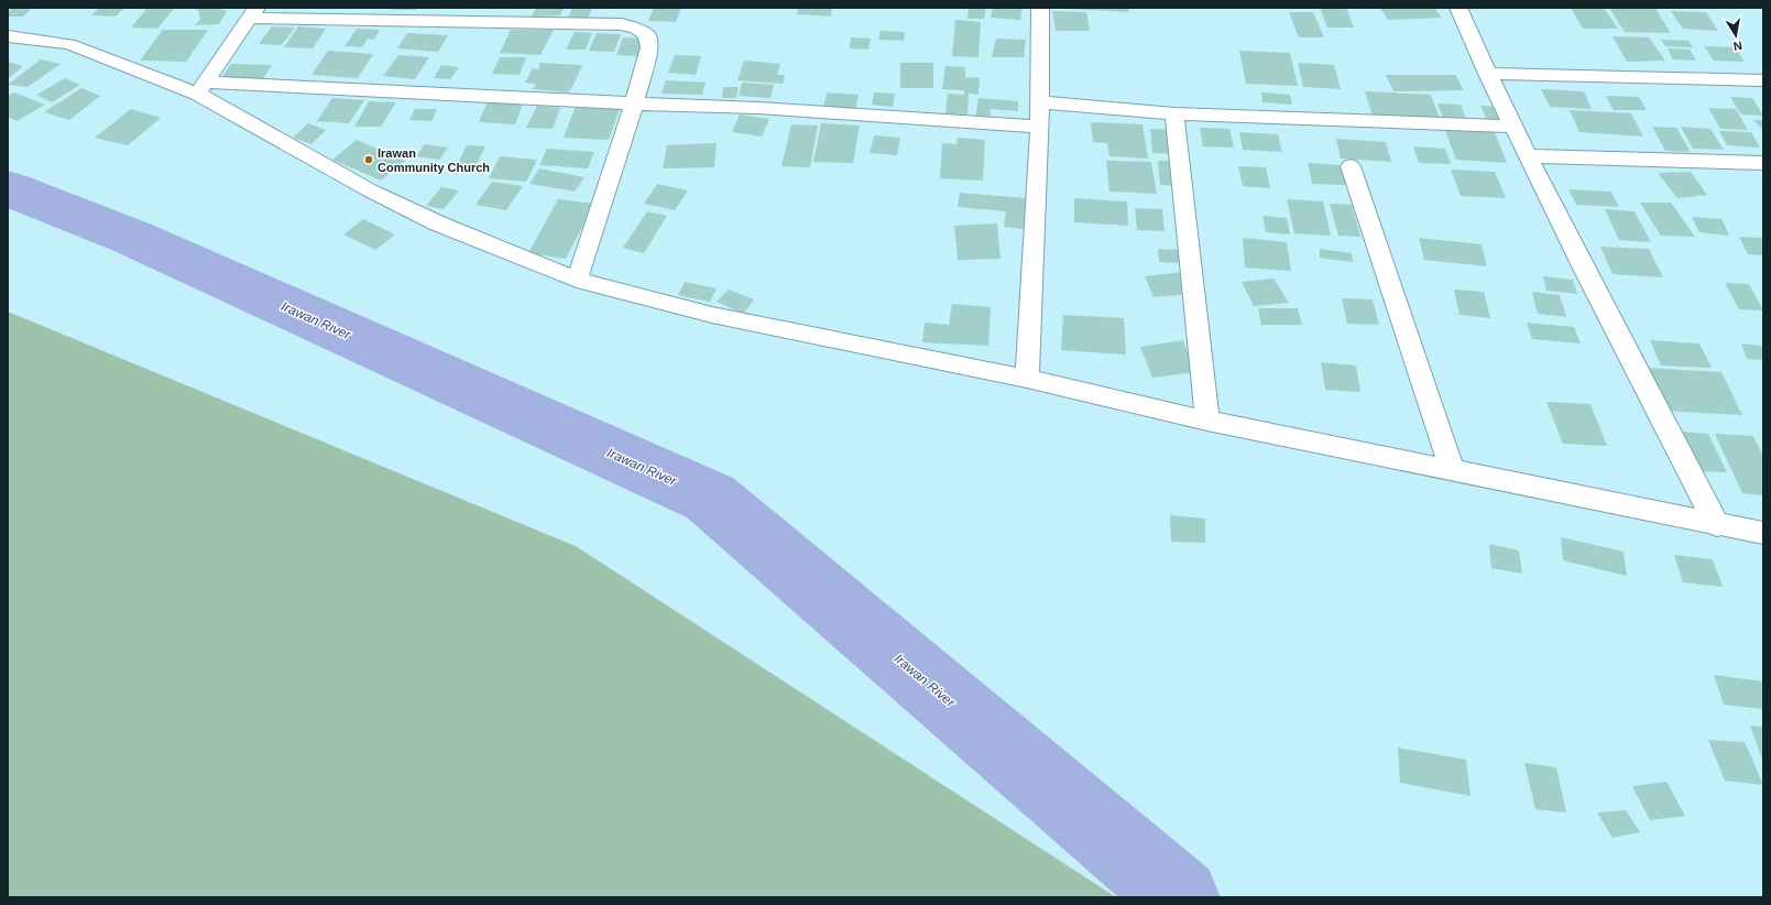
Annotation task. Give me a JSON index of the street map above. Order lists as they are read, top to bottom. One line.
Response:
{"water":["Irawan River"],"places":["Irawan Community Church"],"north":"bottom"}
